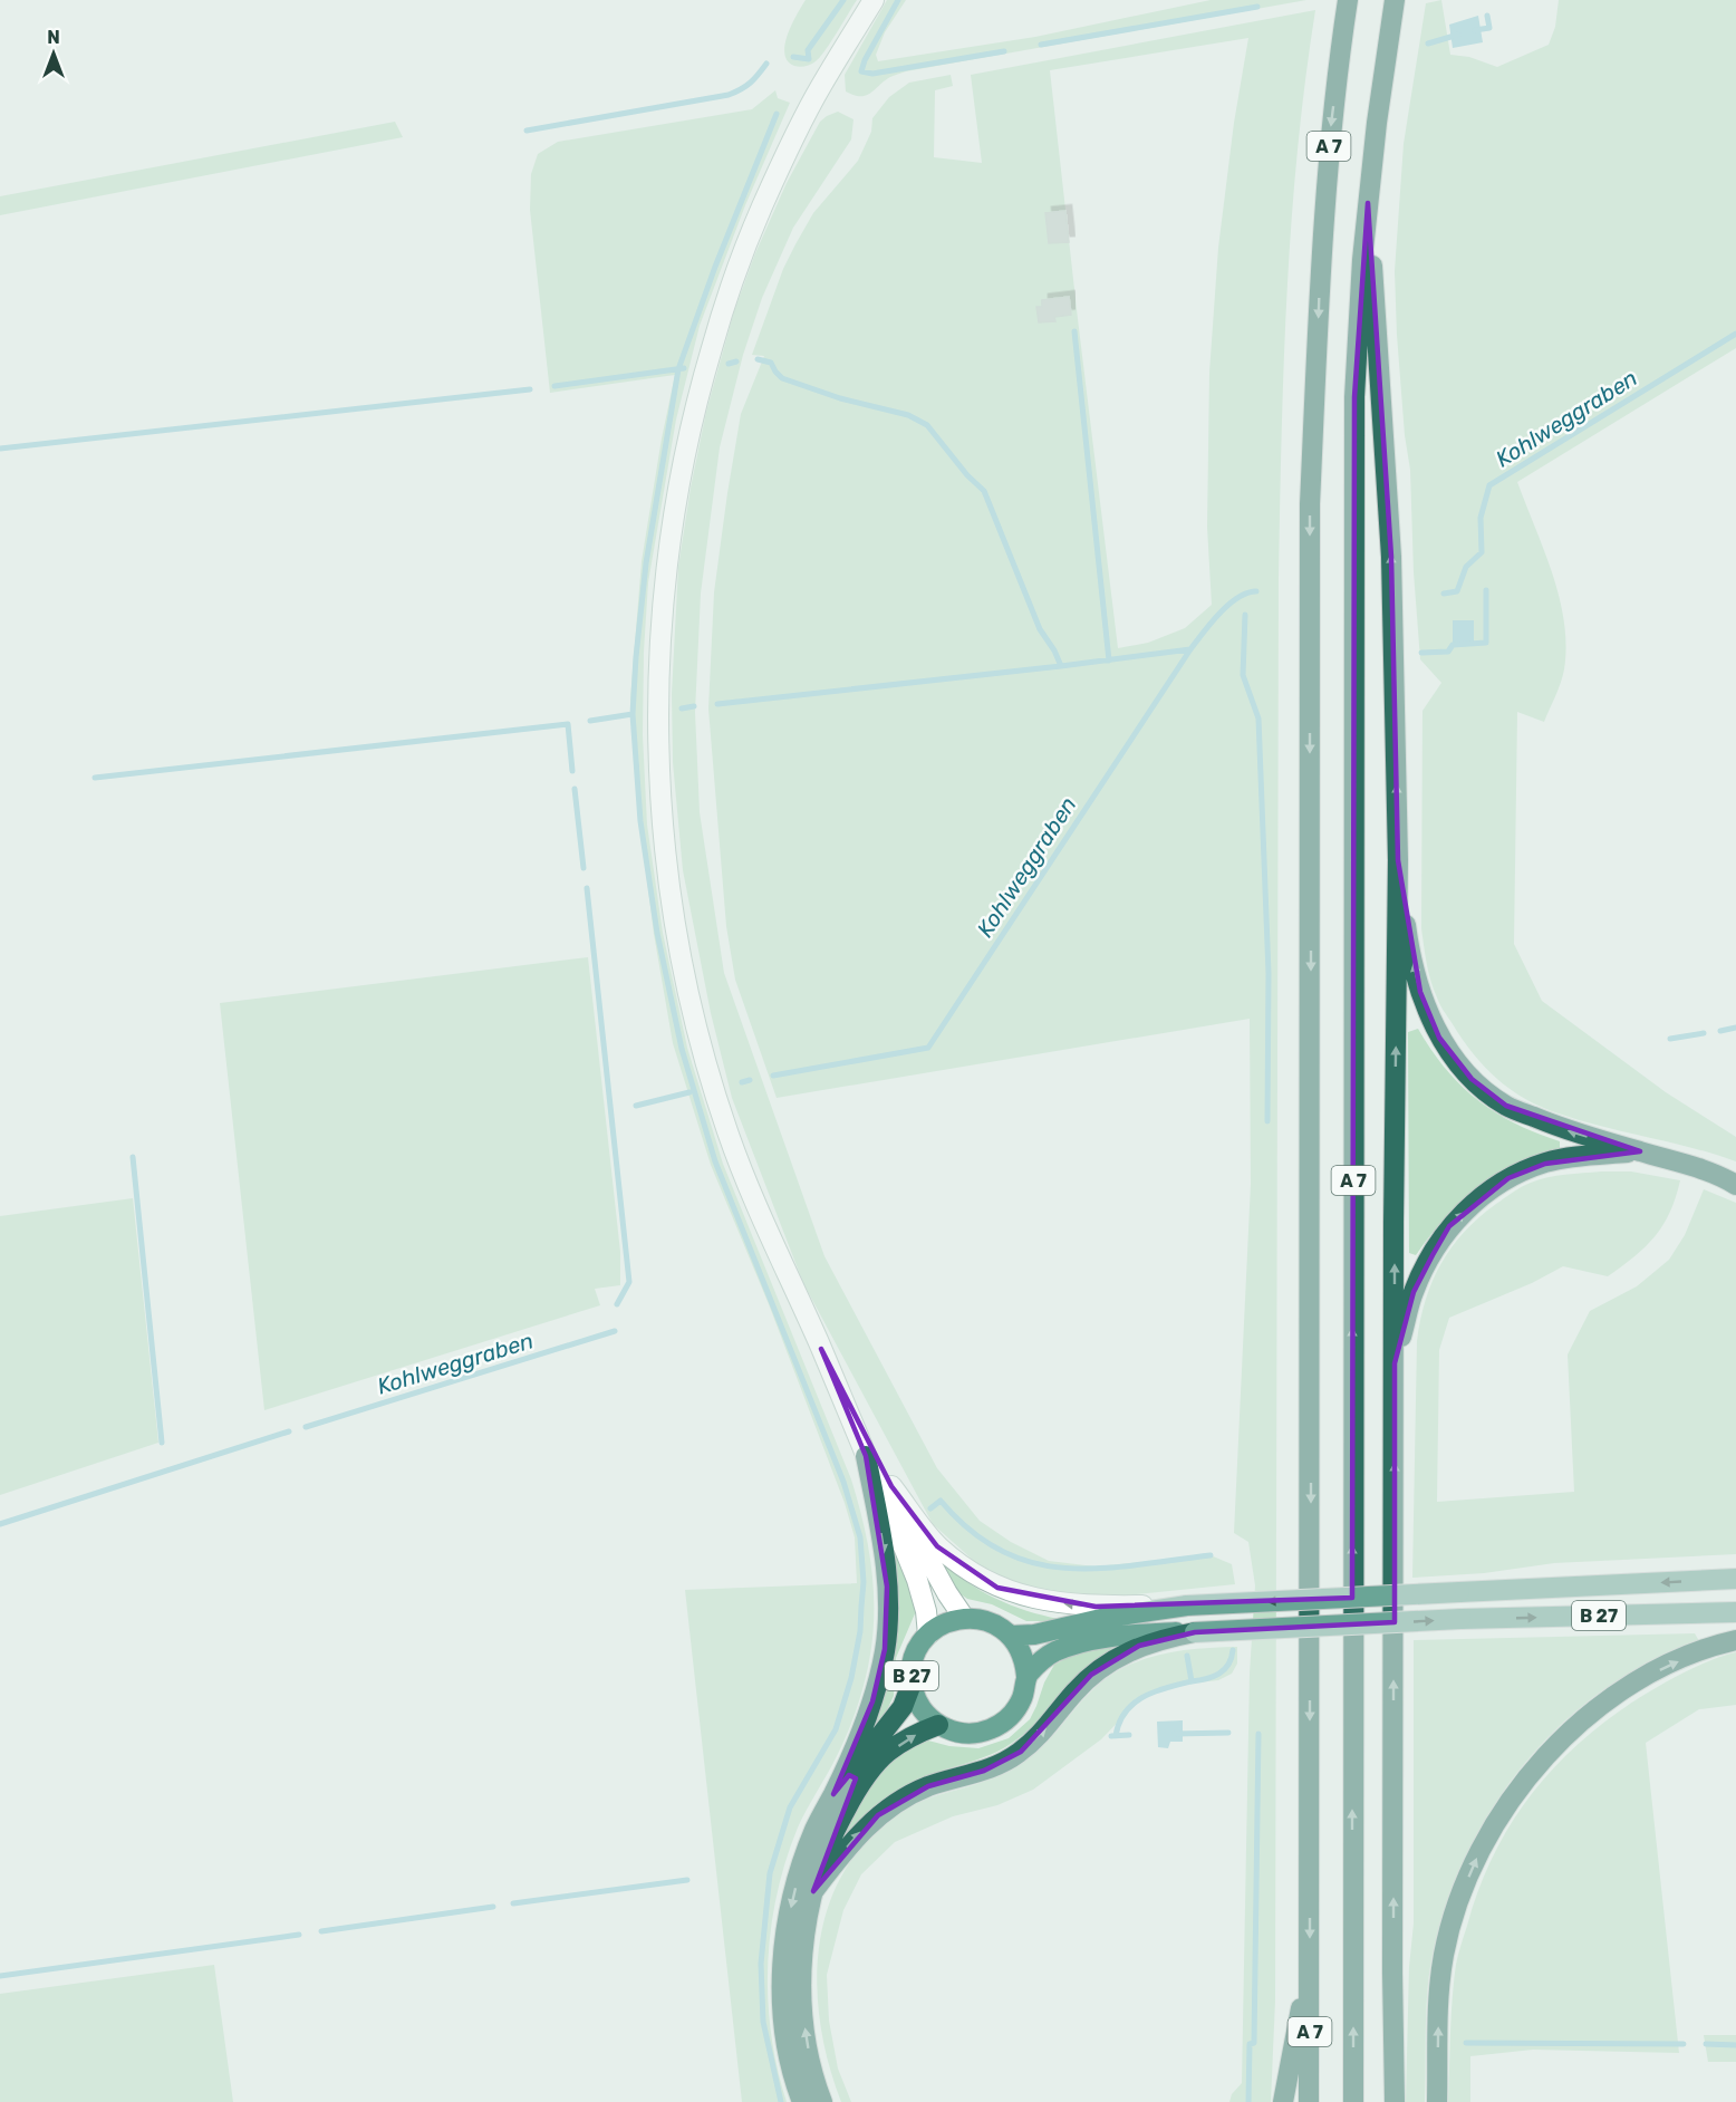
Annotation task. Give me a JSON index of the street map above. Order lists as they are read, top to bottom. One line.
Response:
{"streets":{"highway":["A 7"],"main road":["B 27"]},"water":["Kohlweggraben"],"north":"top"}
